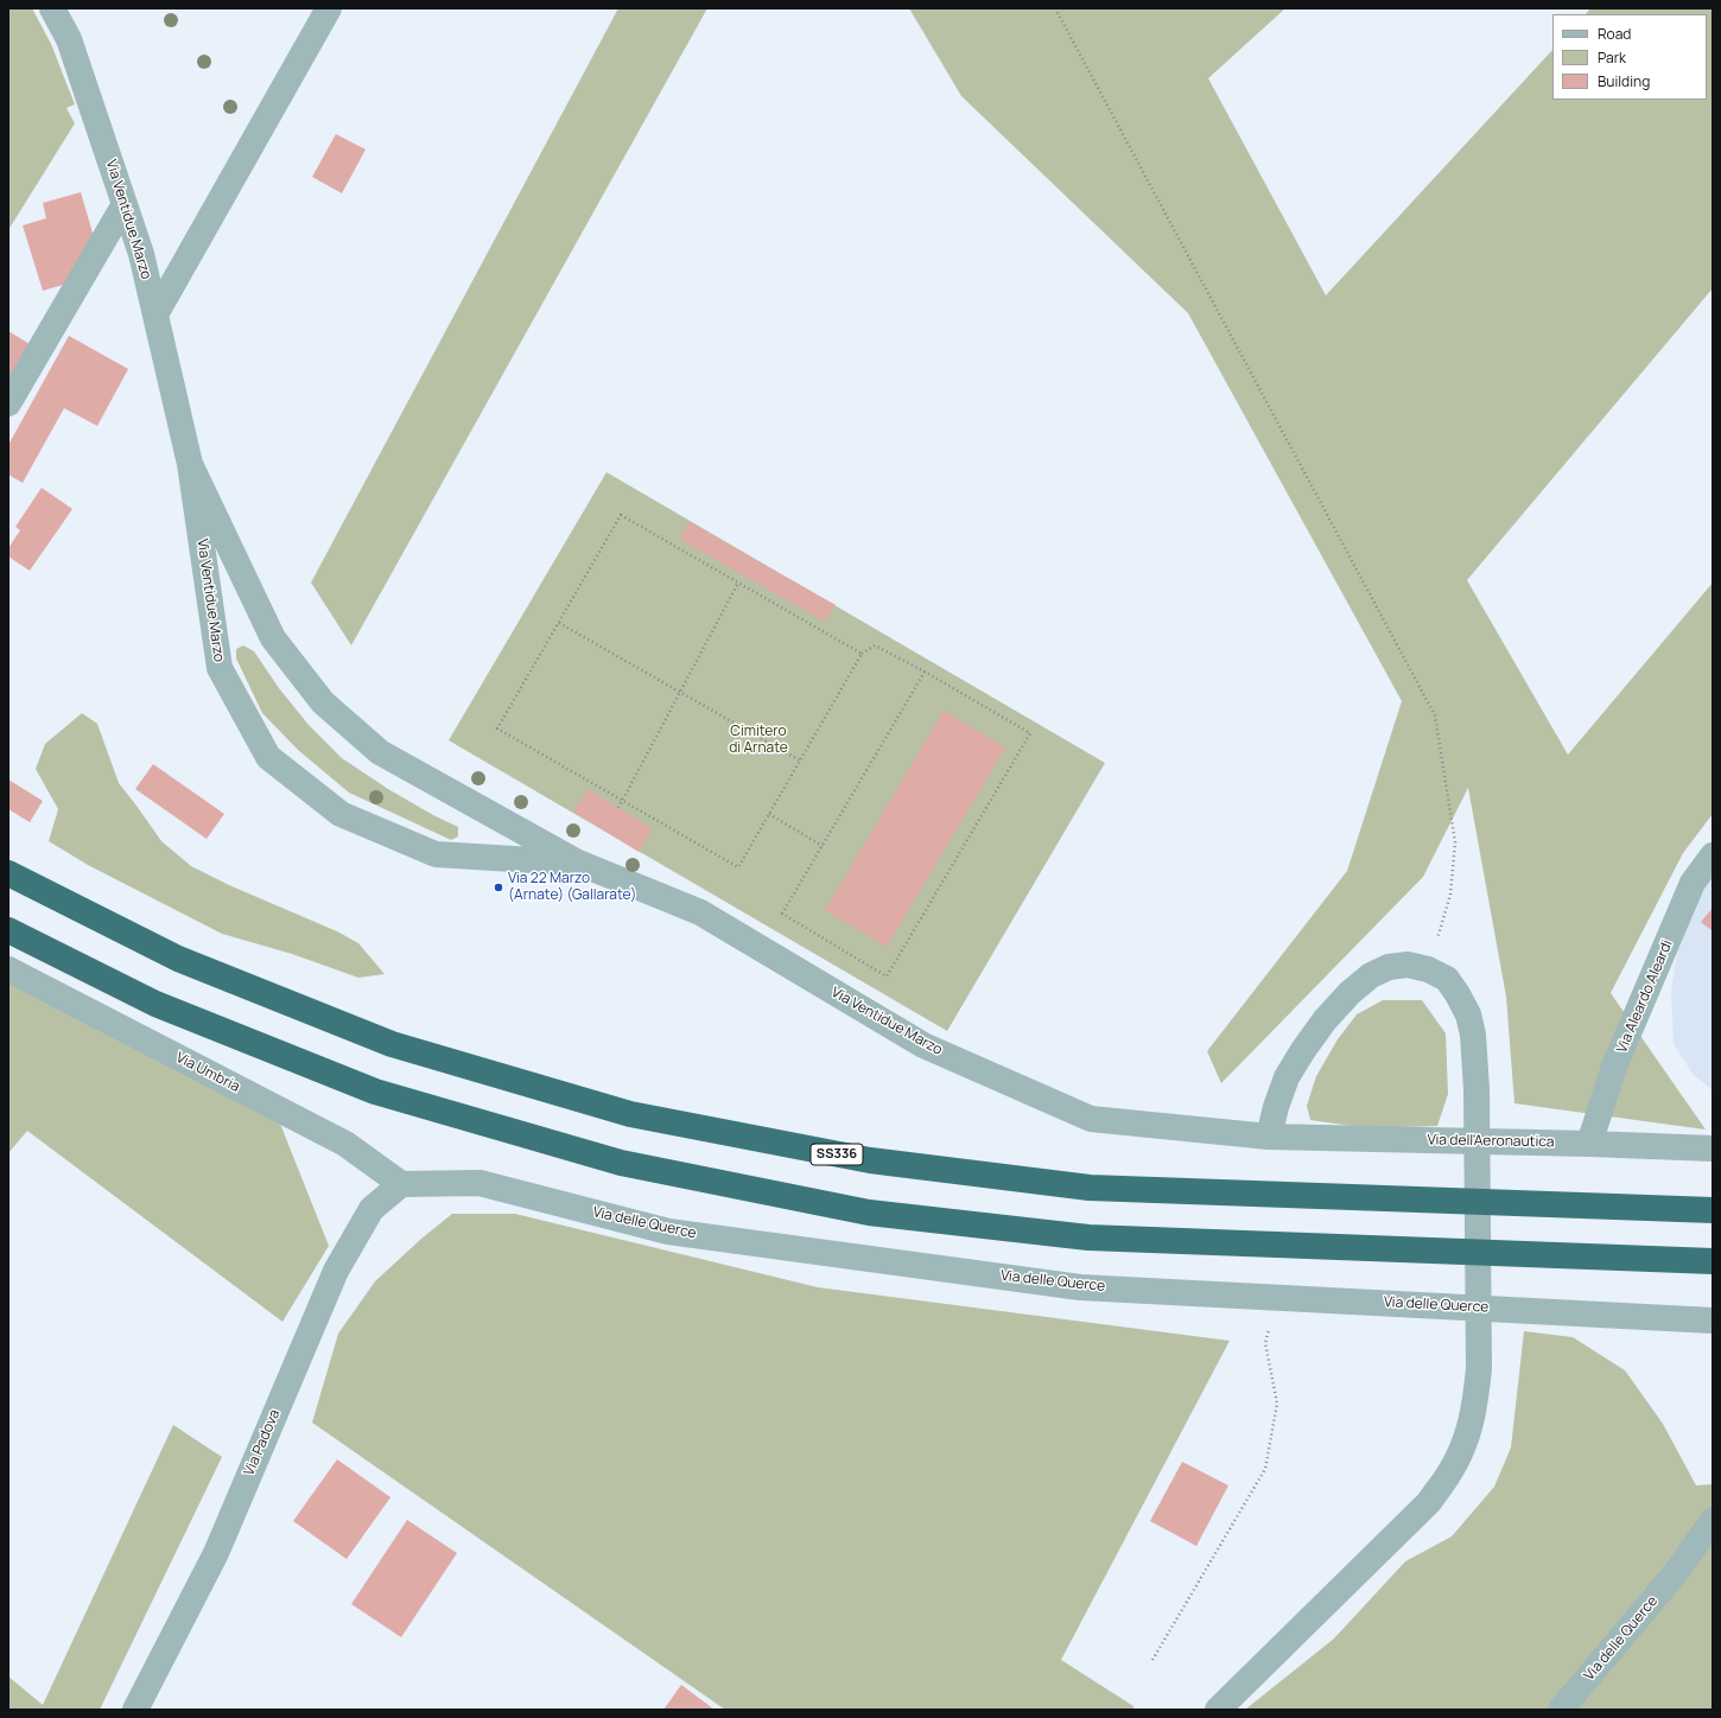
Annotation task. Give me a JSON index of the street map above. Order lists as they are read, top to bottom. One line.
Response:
{"streets":{"highway":["SS336"],"street":["Via Ventidue Marzo","Via Aleardo Aleardi","Via Umbria","Via dell'Aeronautica","Via delle Querce","Via Padova"]},"crossings":[["Via Ventidue Marzo","Via dell'Aeronautica"],["Via Aleardo Aleardi","Via dell'Aeronautica"],["Via Umbria","Via delle Querce"],["Via Umbria","Via Padova"],["Via delle Querce","Via Padova"]],"parks":["Cimitero di Arnate"],"places":["Via 22 Marzo (Arnate) (Gallarate)"],"legend":["Road","Park","Building"]}
